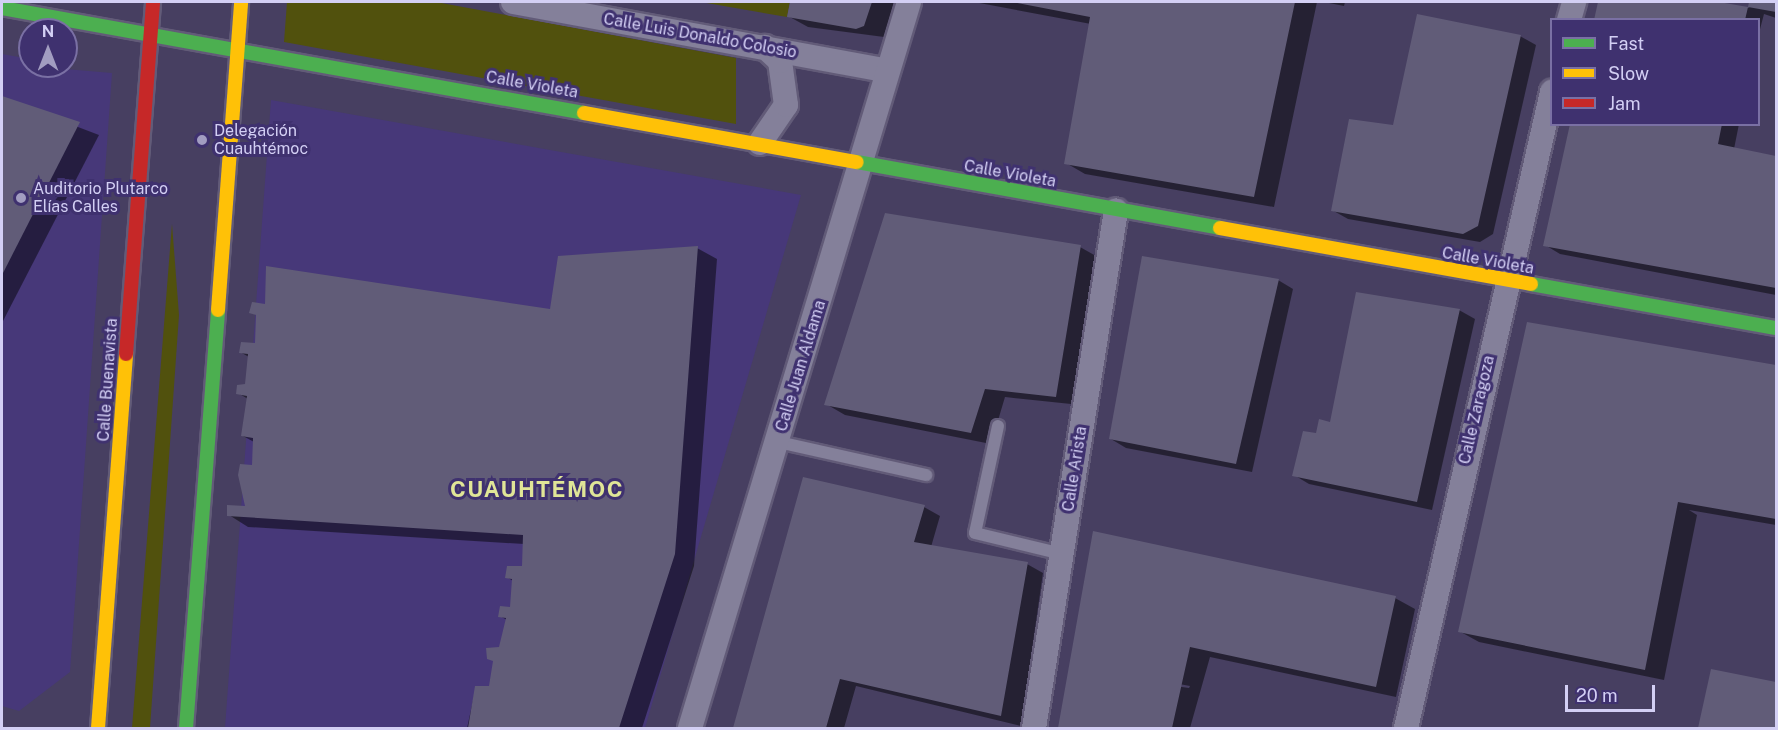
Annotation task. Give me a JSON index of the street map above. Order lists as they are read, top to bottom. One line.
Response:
{"streets":{"street":["Calle Luis Donaldo Colosio","Calle Violeta","Calle Juan Aldama","Calle Buenavista","Calle Zaragoza","Calle Arista"]},"crossings":[["Calle Luis Donaldo Colosio","Calle Juan Aldama"],["Calle Violeta","Calle Juan Aldama"],["Calle Violeta","Calle Zaragoza"],["Calle Violeta","Calle Arista"]],"districts":["CUAUHTÉMOC"],"places":["Delegación Cuauhtémoc","Auditorio Plutarco Elías Calles"],"legend":["Fast","Slow","Jam"],"scale_bar":"20 m","north":"top"}
